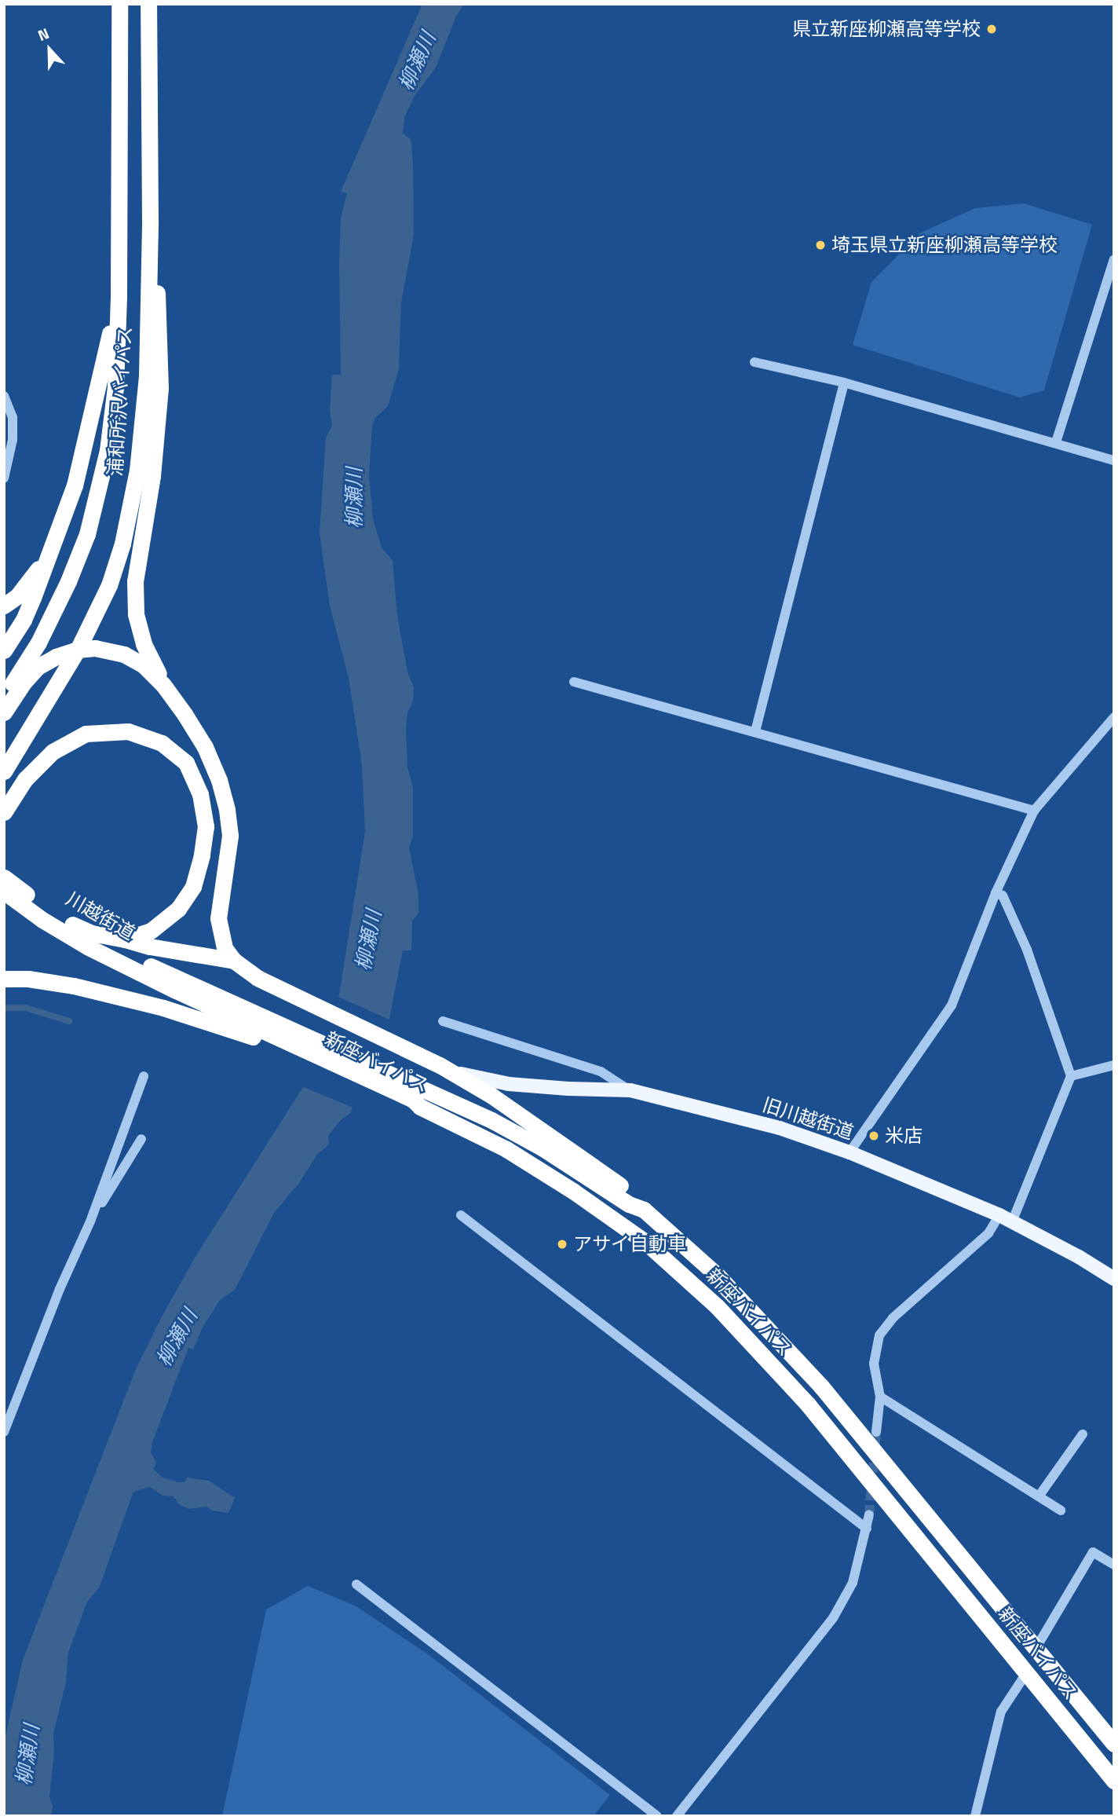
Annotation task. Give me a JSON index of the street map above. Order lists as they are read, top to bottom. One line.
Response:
{"streets":{"highway":["浦和所沢バイパス","川越街道","新座バイパス"],"main road":["旧川越街道"]},"crossings":[["川越街道","新座バイパス"]],"water":["柳瀬川"],"places":["県立新座柳瀬高等学校","埼玉県立新座柳瀬高等学校","米店","アサイ自動車"],"north":"top"}
